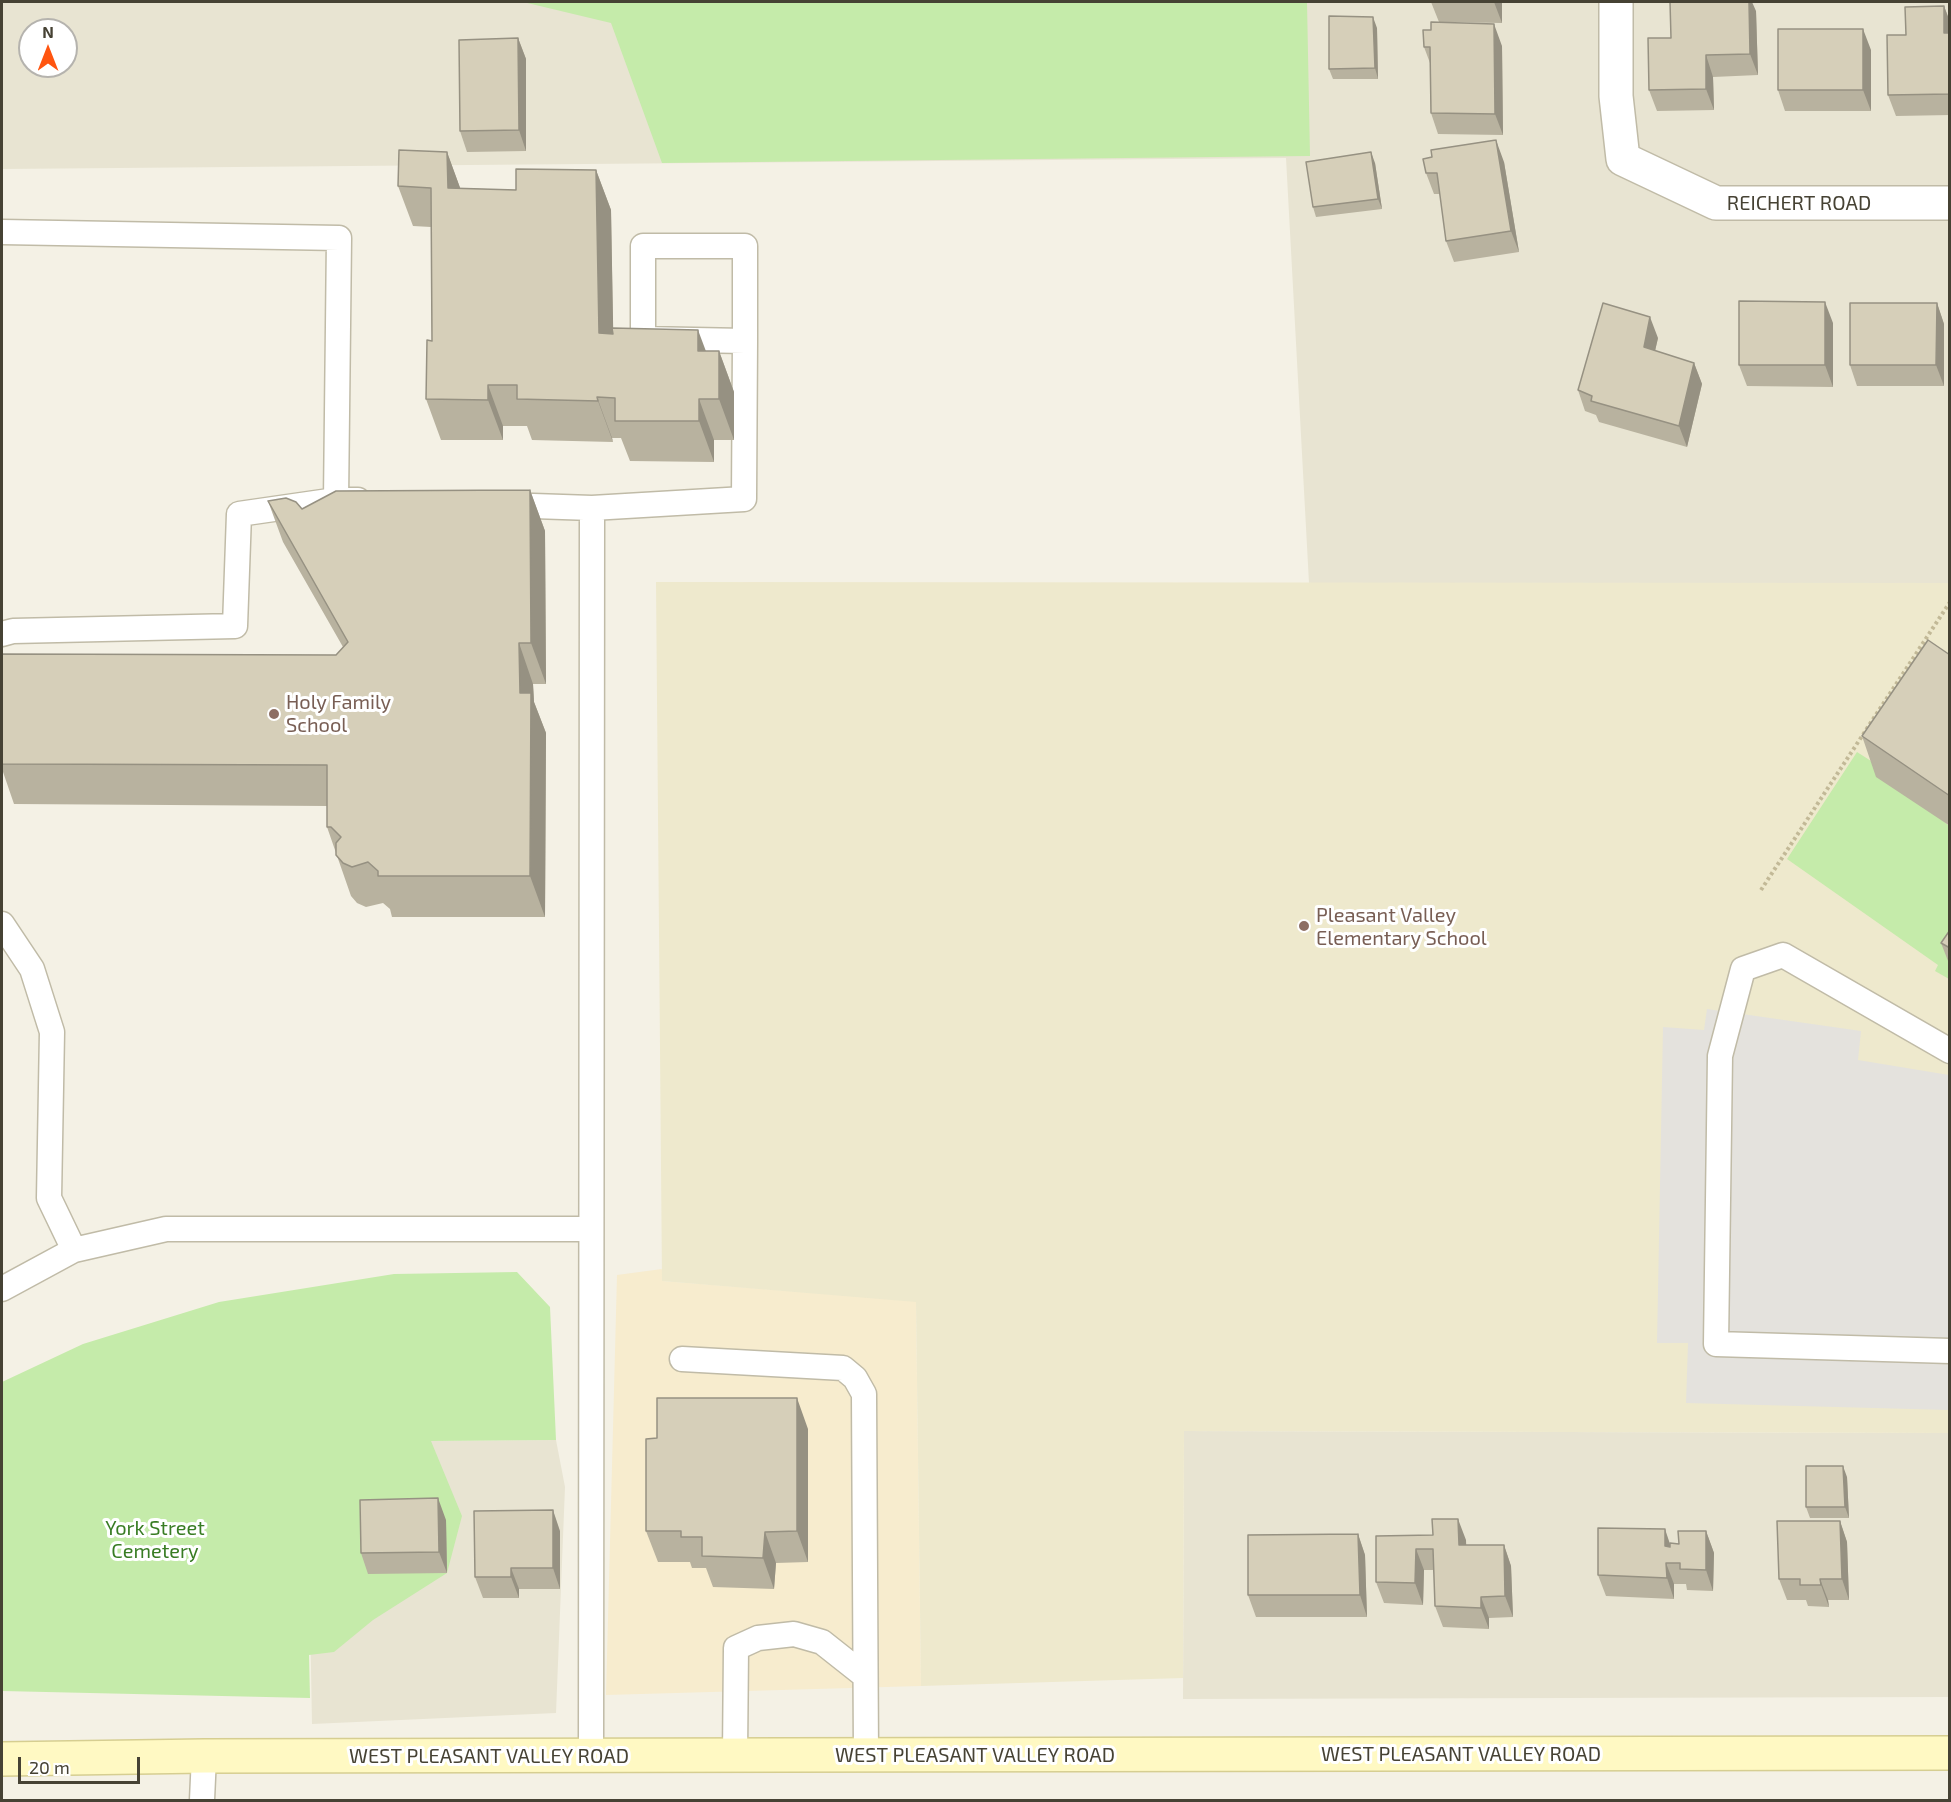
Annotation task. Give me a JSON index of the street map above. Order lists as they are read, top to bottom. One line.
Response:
{"streets":{"main road":["WEST PLEASANT VALLEY ROAD"],"street":["REICHERT ROAD"]},"parks":["York Street Cemetery"],"places":["Holy Family School","Pleasant Valley Elementary School"],"scale_bar":"20 m","north":"top"}
